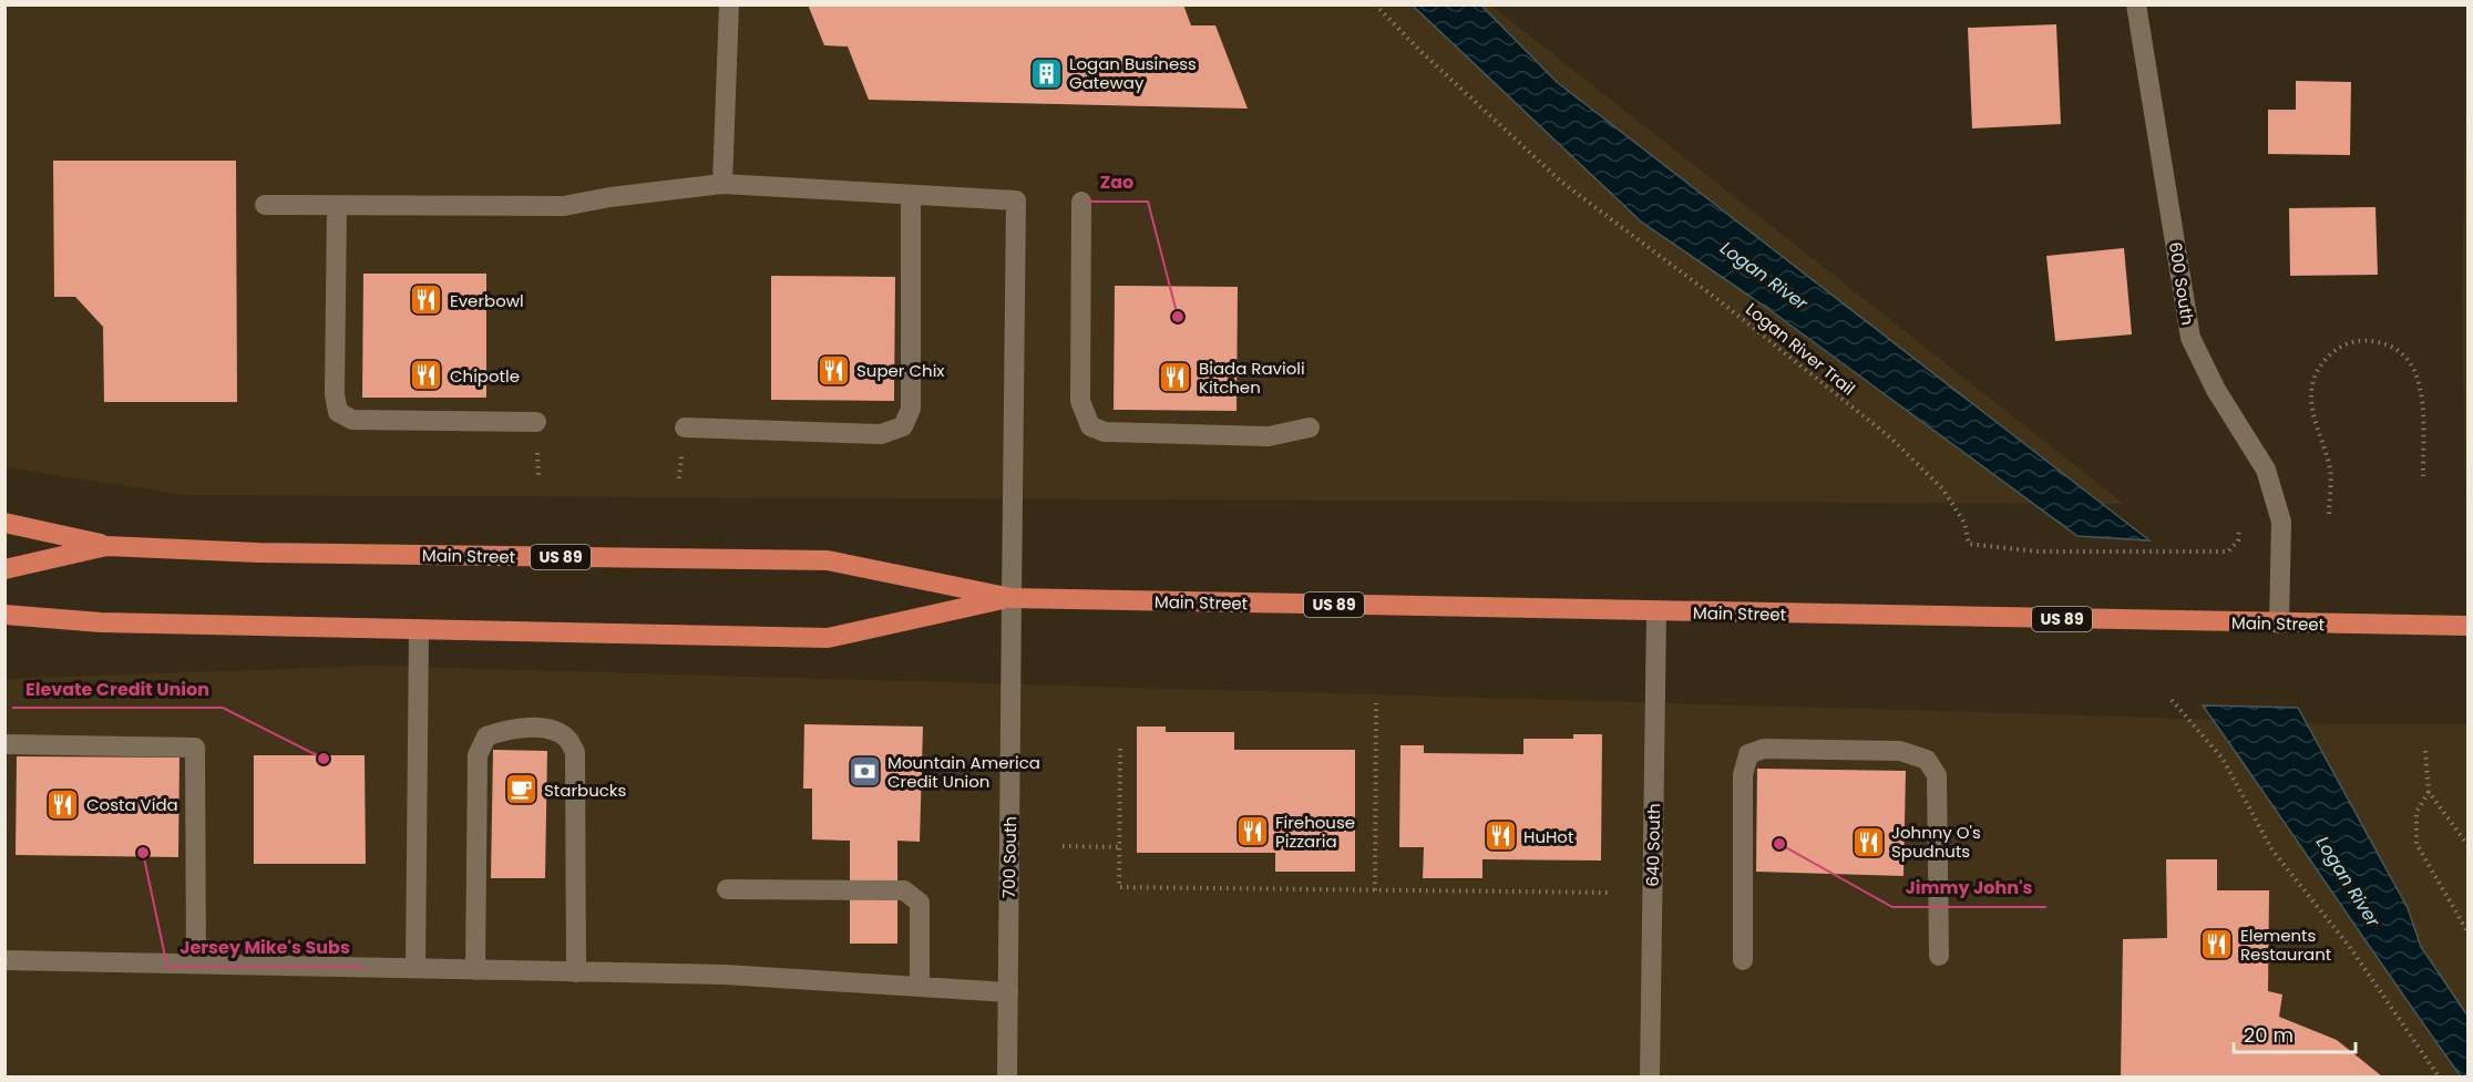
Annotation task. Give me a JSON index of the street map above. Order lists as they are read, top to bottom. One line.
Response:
{"streets":{"highway":["Main Street","US 89"],"street":["600 South","640 South","700 South"],"path":["Logan River Trail"]},"crossings":[["600 South","Main Street"],["Main Street","US 89"],["Main Street","640 South"],["Main Street","700 South"]],"water":["Logan River"],"places":{"building":["Logan Business Gateway"],"restaurant":["Everbowl","Super Chix","Chipotle","Biada Ravioli Kitchen","Costa Vida","Firehouse Pizzaria","HuHot","Johnny O's Spudnuts","Elements Restaurant"],"other":["Zao","Elevate Credit Union","Jimmy John's","Jersey Mike's Subs"],"bank":["Mountain America Credit Union"],"cafe":["Starbucks"]},"scale_bar":"20 m"}
